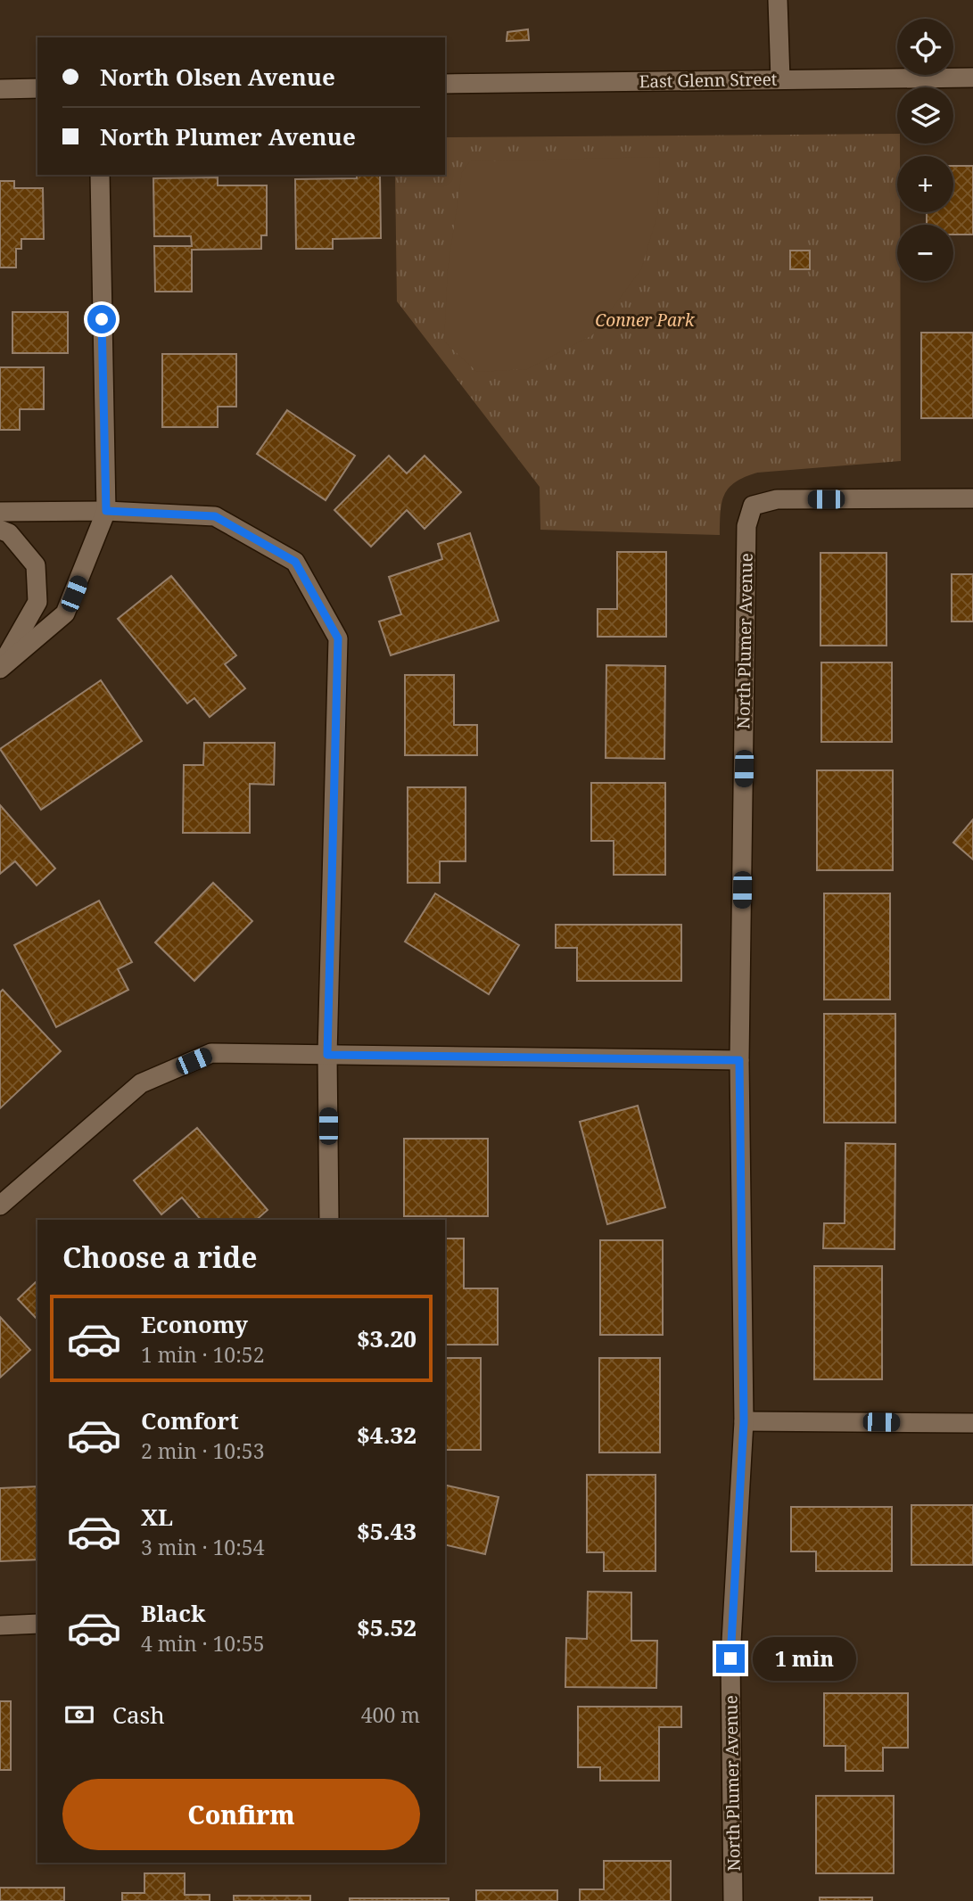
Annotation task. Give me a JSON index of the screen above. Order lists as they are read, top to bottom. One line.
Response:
{"streets":{"street":["East Glenn Street","North Plumer Avenue"]},"parks":["Conner Park"],"page":{"map_buttons":["+","−"],"banner":["North Olsen Avenue","North Plumer Avenue"],"heading":"Choose a ride","list":[{"name":"Economy","note":"1 min · 10:52","value":"$3.20"},{"name":"Comfort","note":"2 min · 10:53","value":"$4.32"},{"name":"XL","note":"3 min · 10:54","value":"$5.43"},{"name":"Black","note":"4 min · 10:55","value":"$5.52"}],"bubble":"1 min","pay":["Cash","400 m"],"buttons":"Confirm"}}
